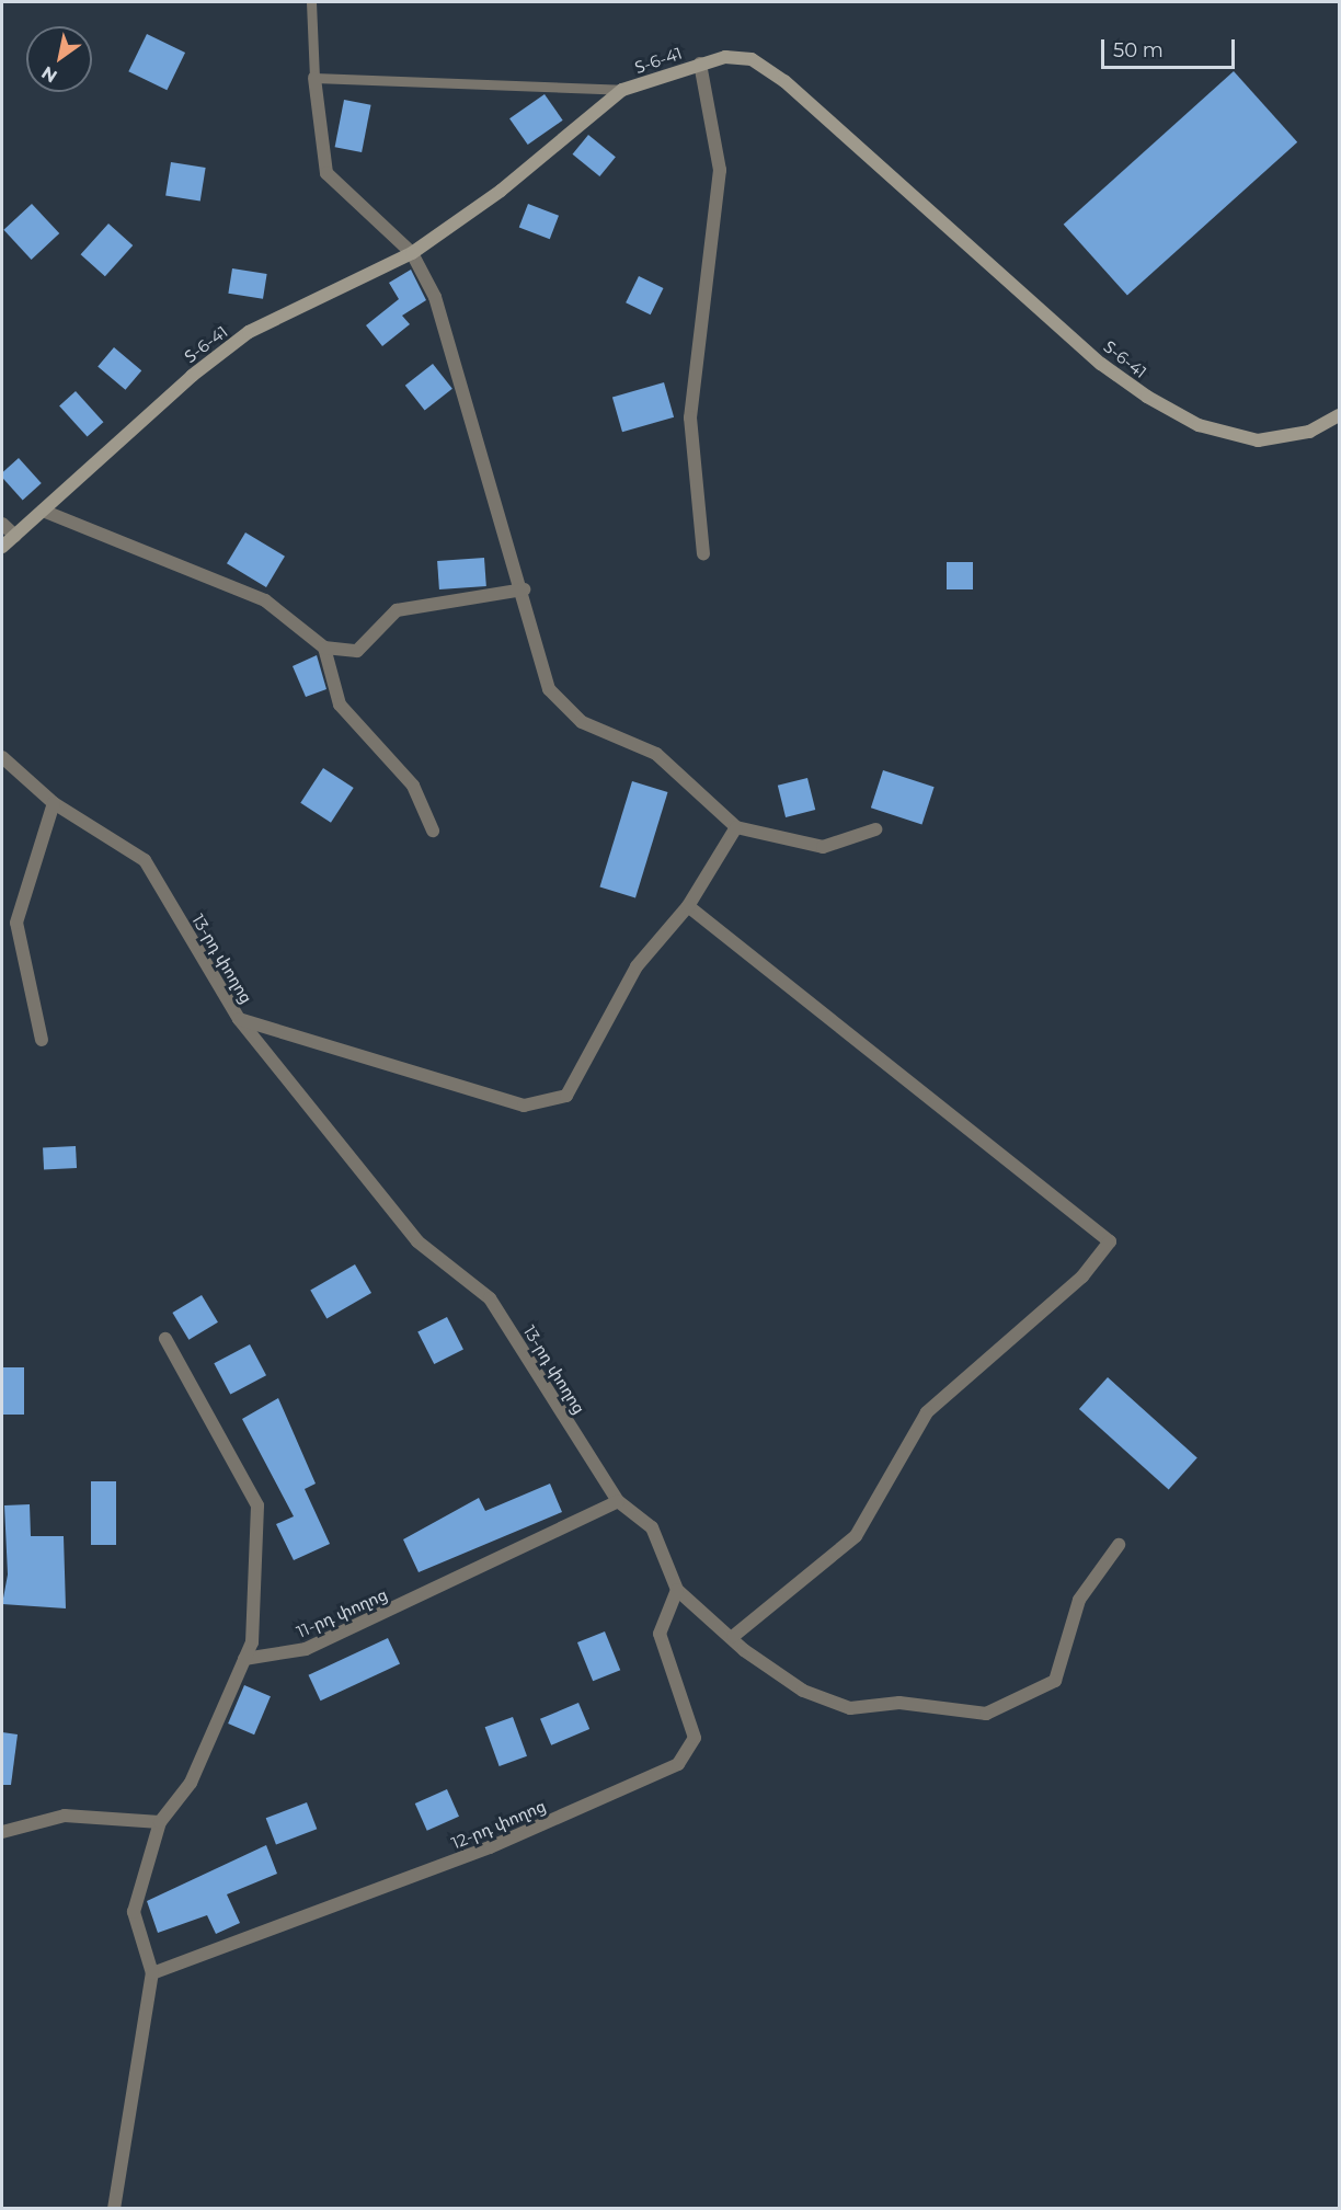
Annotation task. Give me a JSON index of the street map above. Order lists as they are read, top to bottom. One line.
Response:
{"streets":{"main road":["Տ-6-41"],"street":["13-րդ փողոց","11-րդ փողոց","12-րդ փողոց"]},"crossings":[["13-րդ փողոց","11-րդ փողոց"],["13-րդ փողոց","12-րդ փողոց"]],"scale_bar":"50 m","north":"bottom left"}
